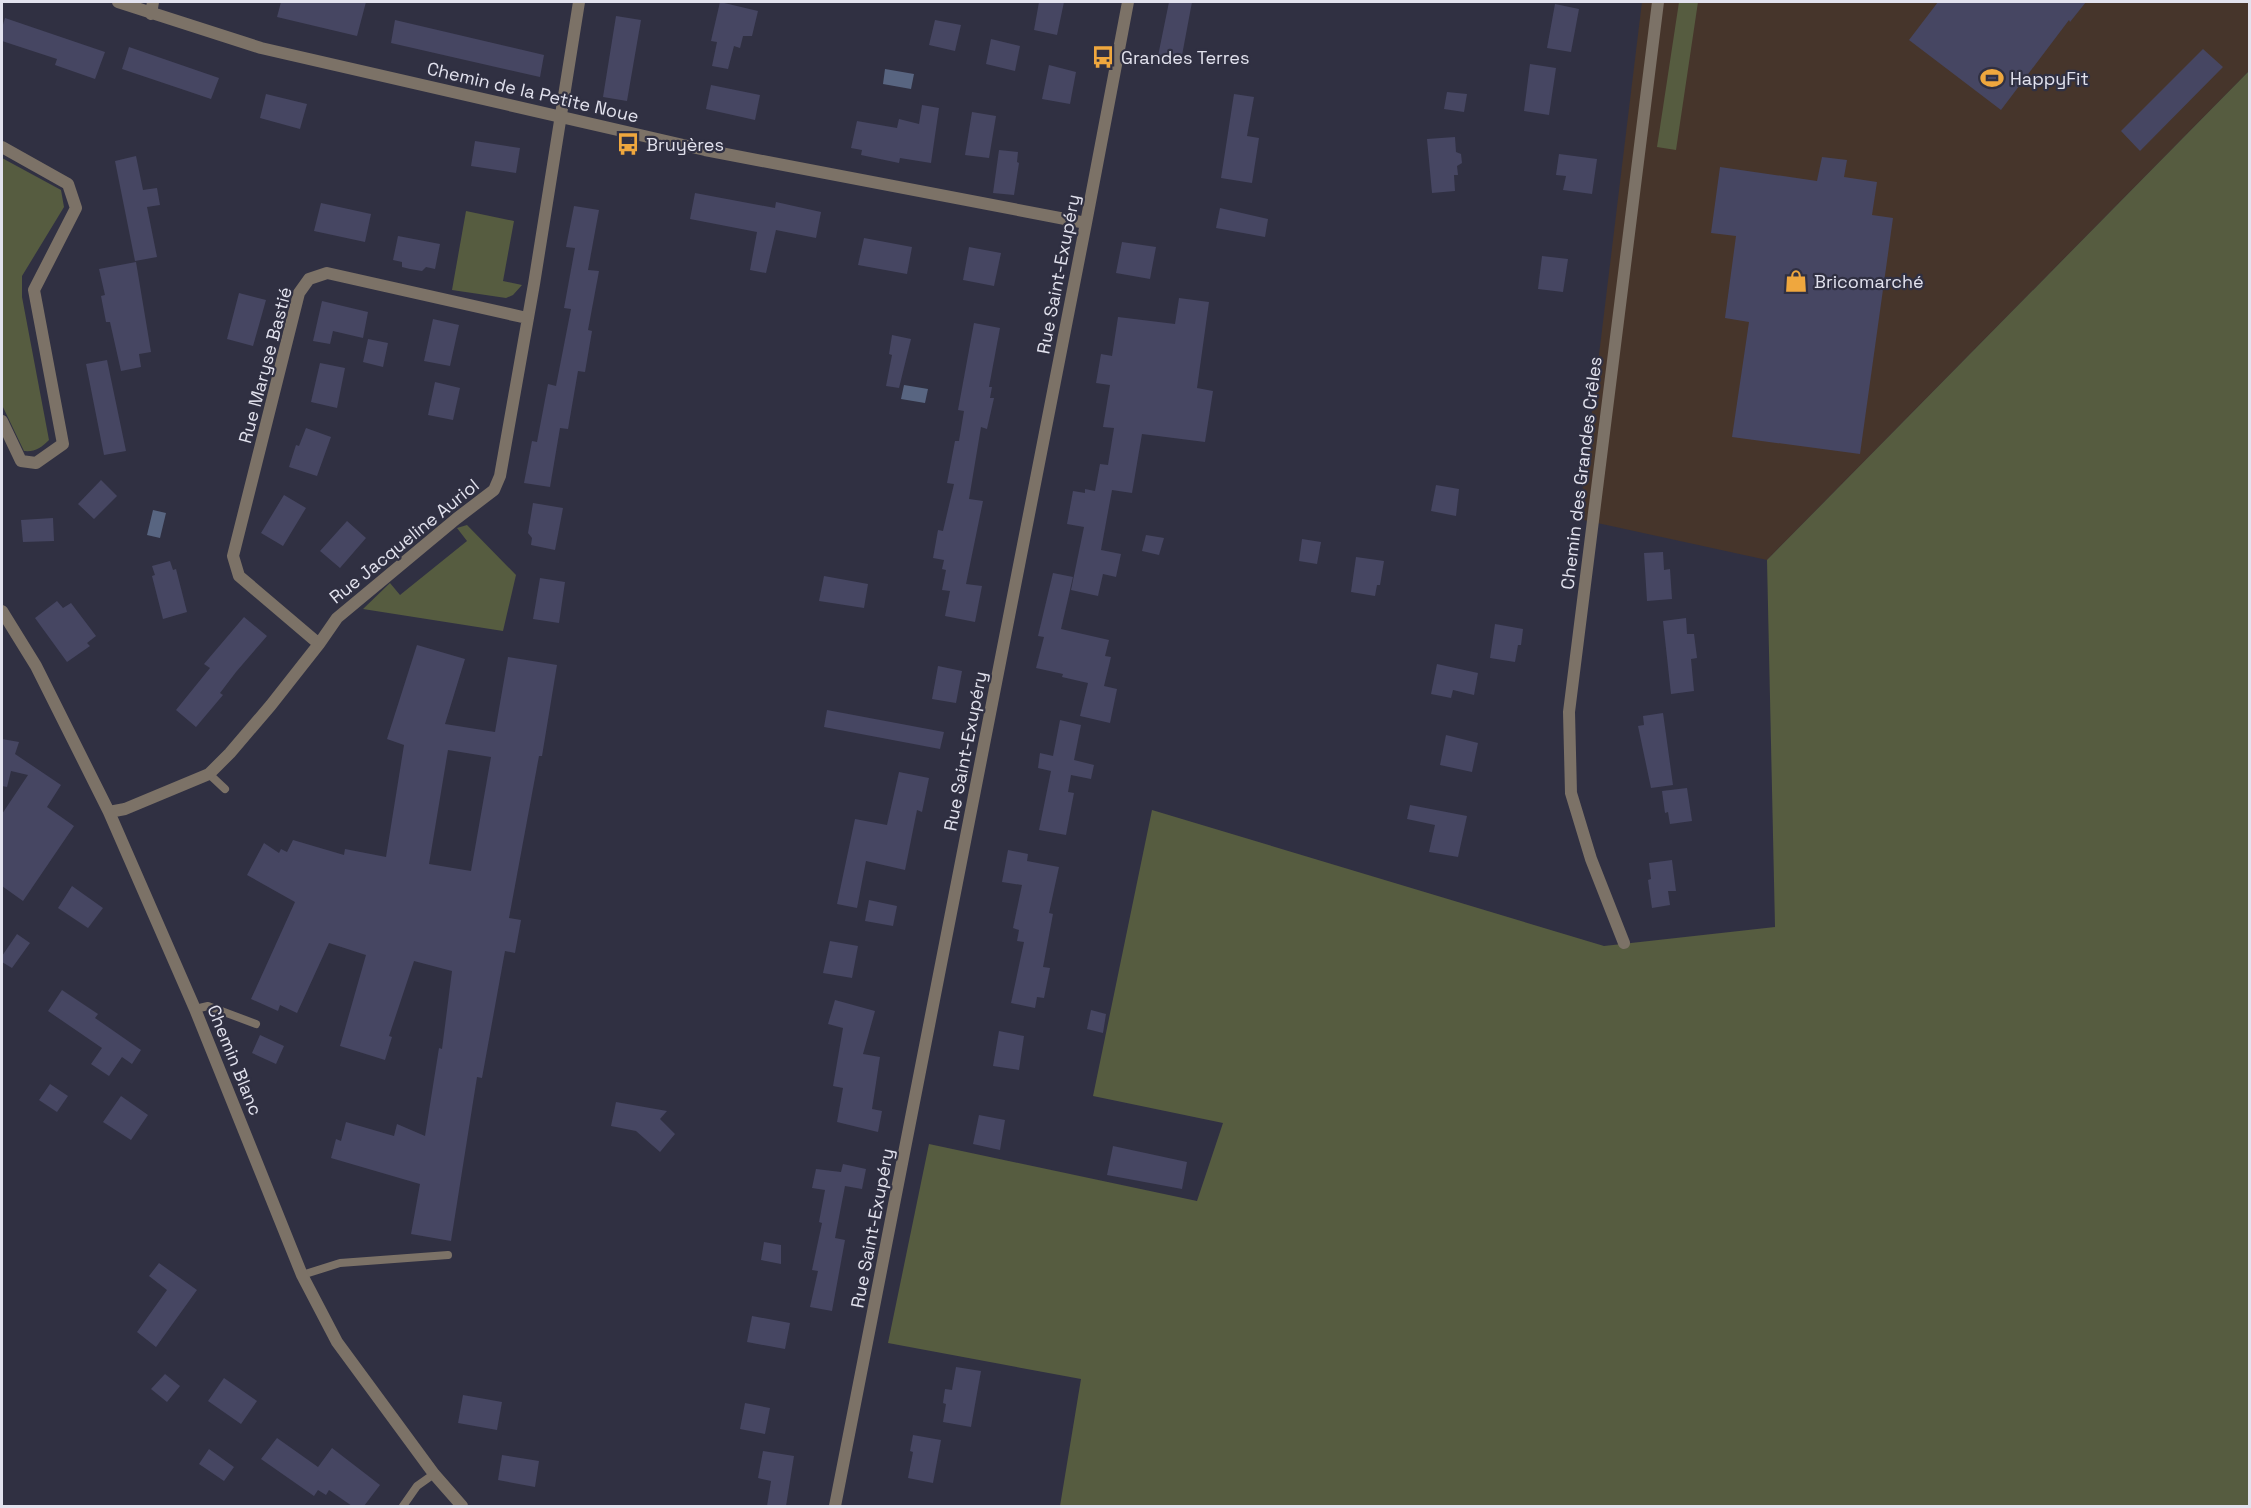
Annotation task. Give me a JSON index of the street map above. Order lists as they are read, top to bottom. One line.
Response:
{"streets":{"street":["Chemin de la Petite Noue","Rue Saint-Exupéry","Rue Maryse Bastié","Chemin des Grandes Crêles","Rue Jacqueline Auriol","Chemin Blanc"]},"crossings":[["Chemin de la Petite Noue","Rue Saint-Exupéry"],["Chemin de la Petite Noue","Rue Jacqueline Auriol"],["Rue Maryse Bastié","Rue Jacqueline Auriol"],["Rue Jacqueline Auriol","Chemin Blanc"]],"places":{"bus stop":["Grandes Terres","Bruyères"],"sports":["HappyFit"],"shop":["Bricomarché"]}}
